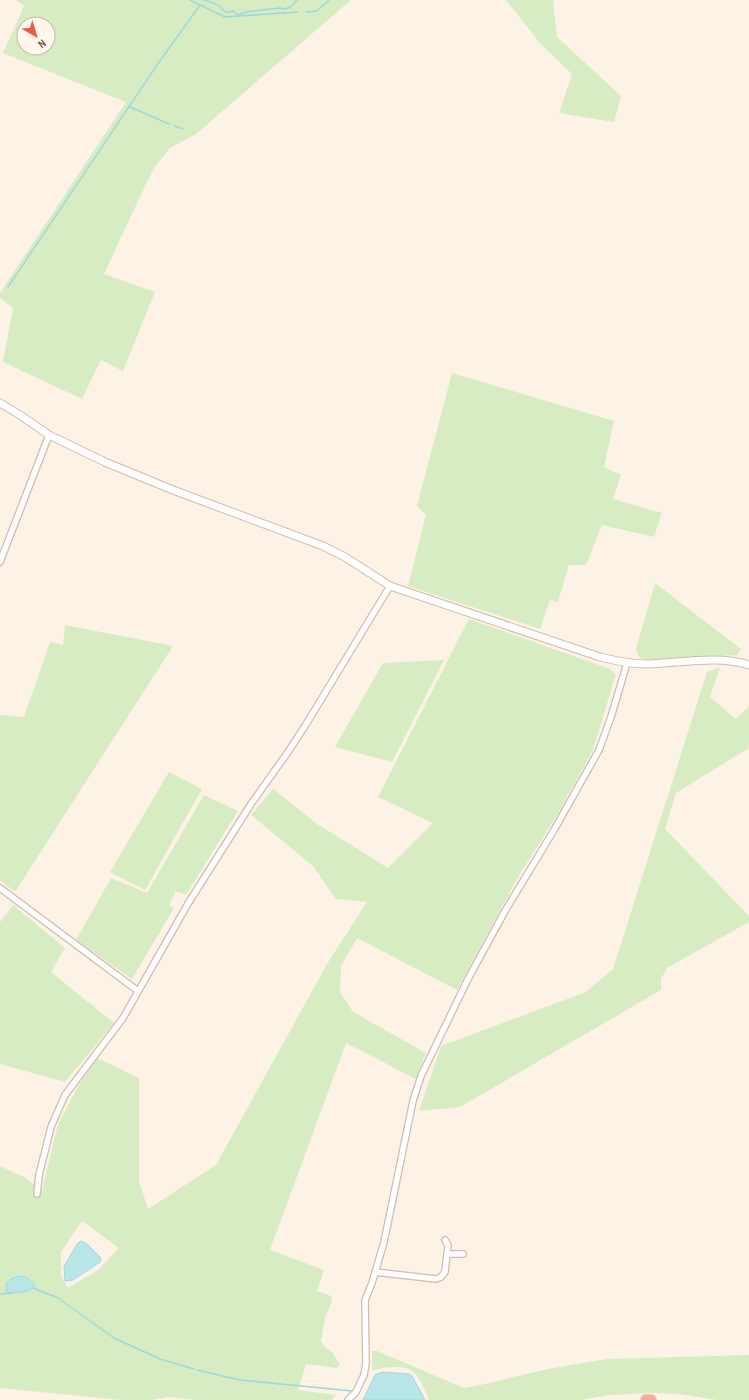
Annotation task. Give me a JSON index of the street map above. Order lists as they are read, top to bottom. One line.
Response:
{"north":"bottom right"}
